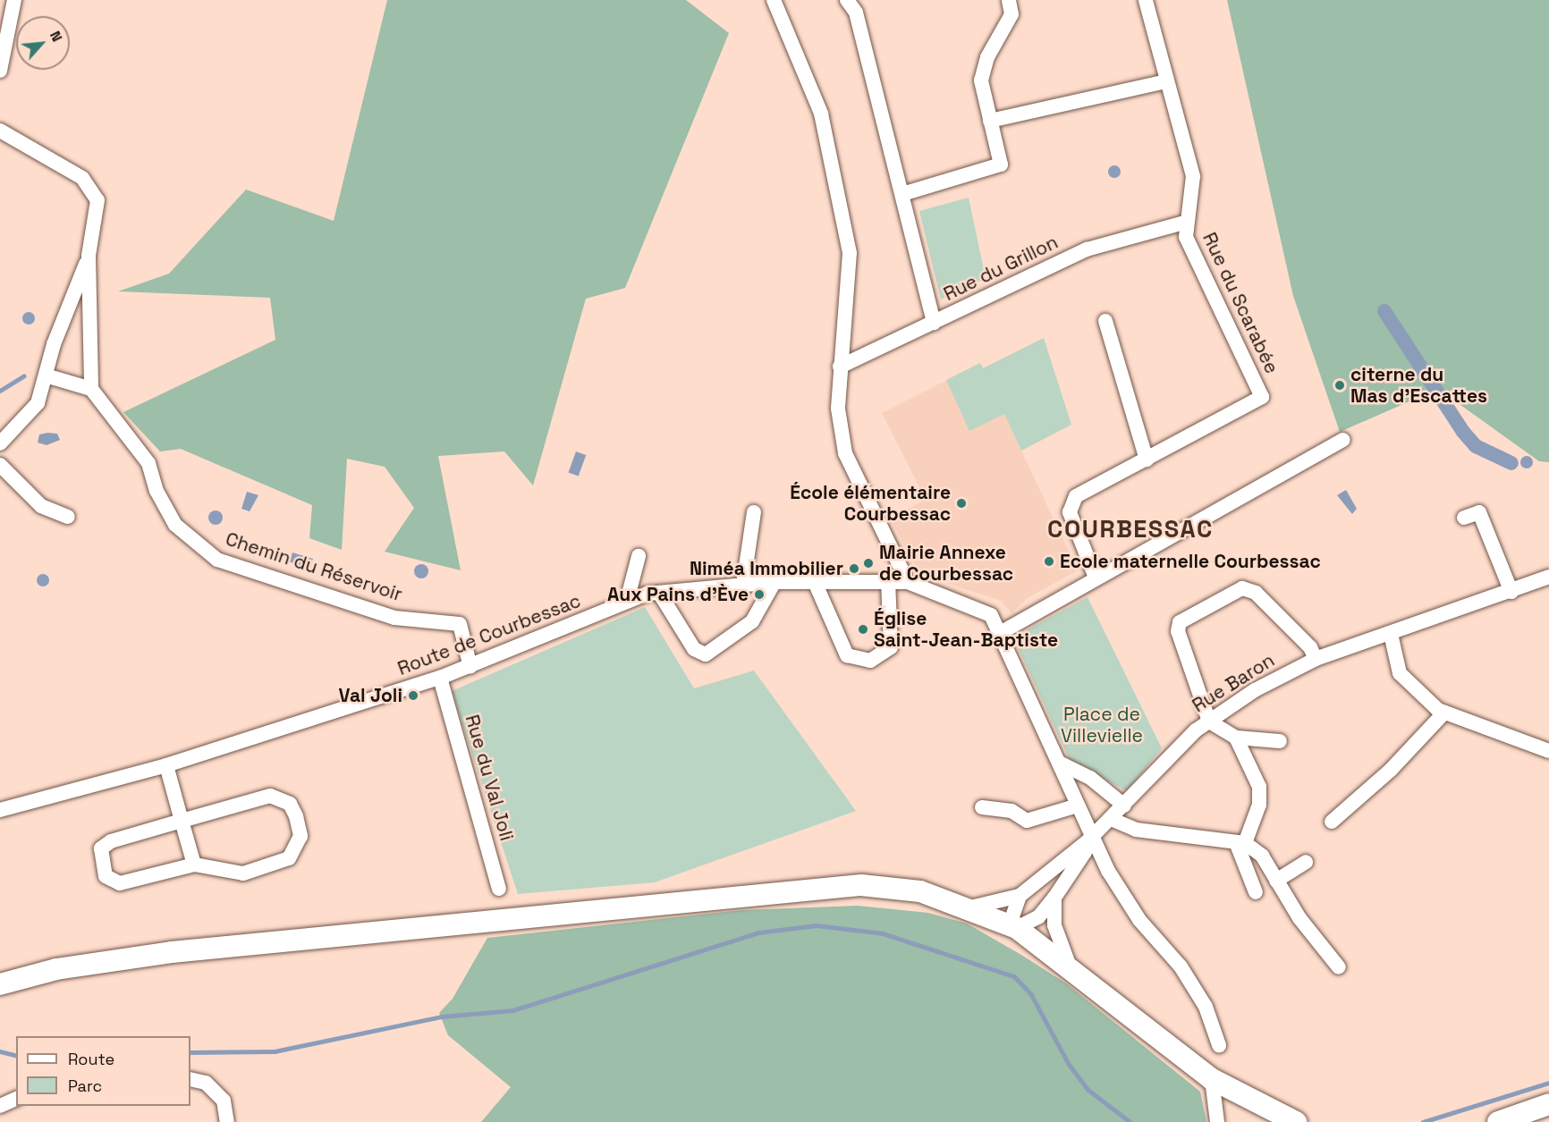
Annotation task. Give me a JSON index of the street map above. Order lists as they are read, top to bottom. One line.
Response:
{"streets":{"street":["Rue du Grillon","Rue du Scarabée","Chemin du Réservoir","Route de Courbessac","Rue Baron","Rue du Val Joli"]},"crossings":[["Rue du Grillon","Rue du Scarabée"],["Chemin du Réservoir","Route de Courbessac"],["Route de Courbessac","Rue Baron"],["Route de Courbessac","Rue du Val Joli"]],"districts":["COURBESSAC"],"parks":["Place de Villevielle"],"places":["citerne du Mas d'Escattes","École élémentaire Courbessac","Ecole maternelle Courbessac","Mairie Annexe de Courbessac","Niméa Immobilier","Aux Pains d'Ève","Église Saint-Jean-Baptiste","Val Joli"],"legend":["Route","Parc"],"north":"top right"}
